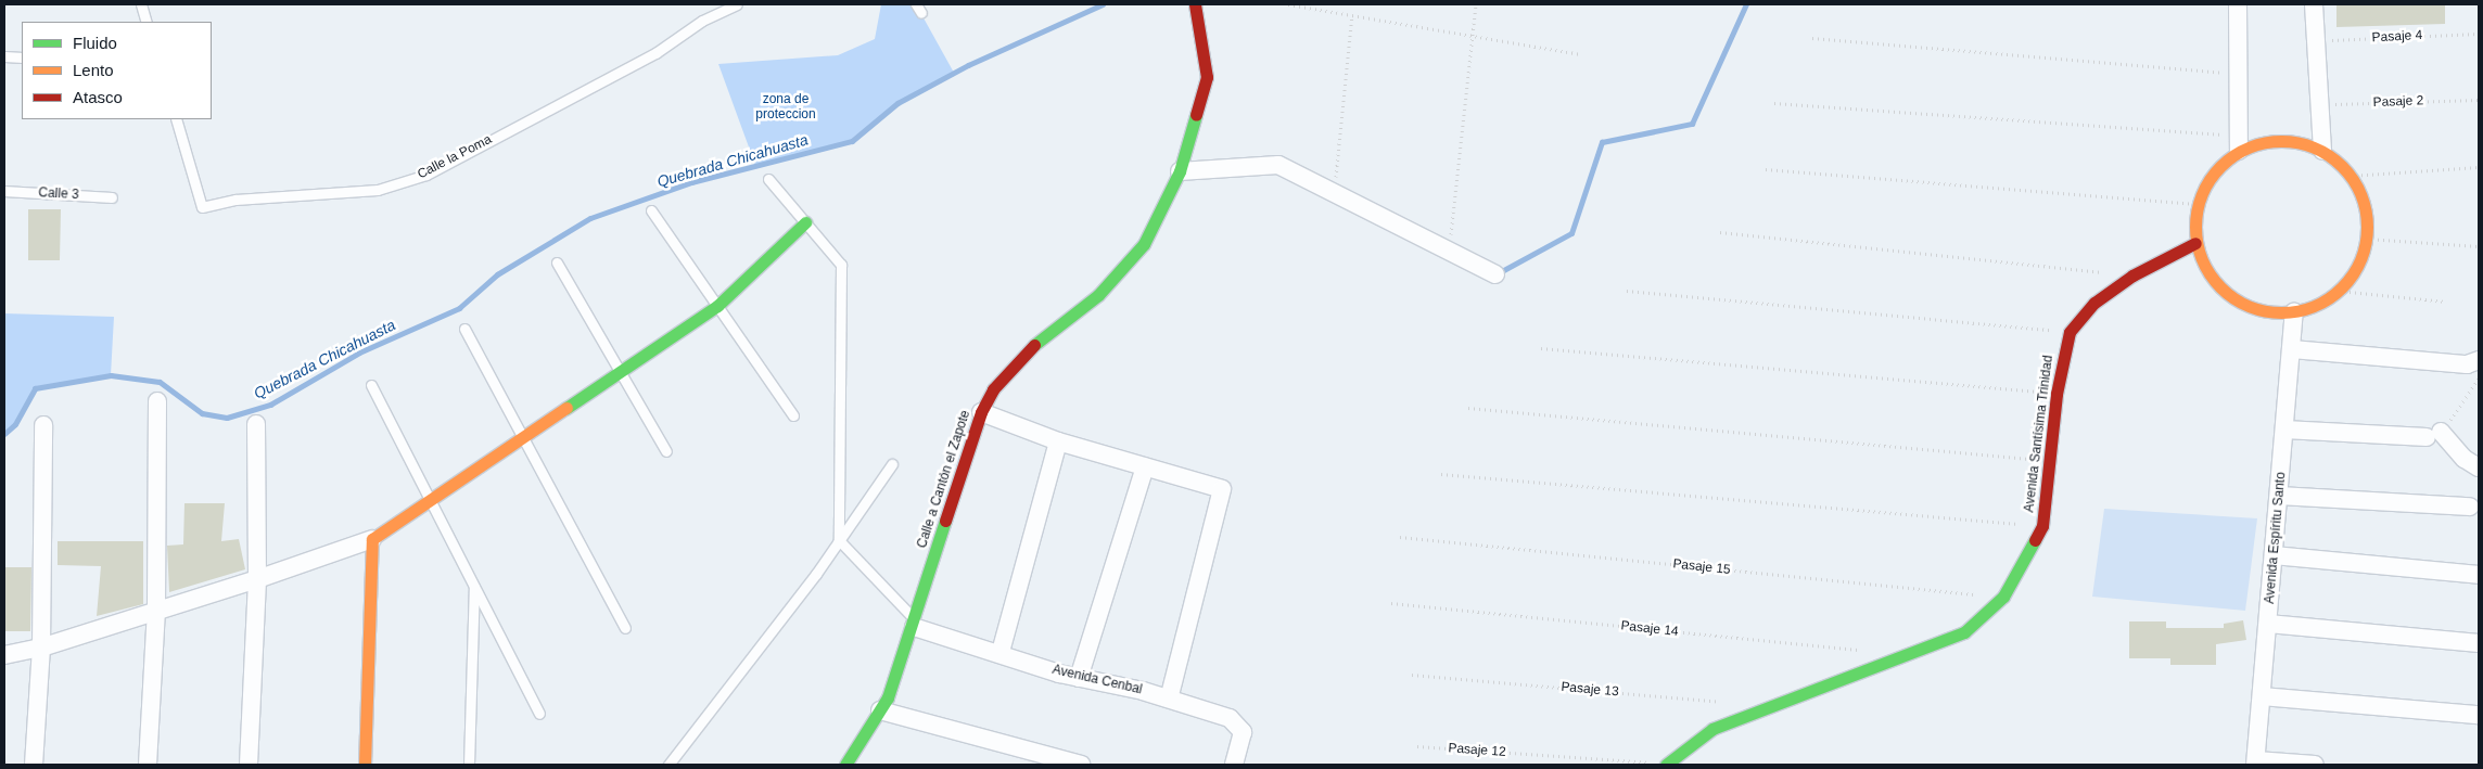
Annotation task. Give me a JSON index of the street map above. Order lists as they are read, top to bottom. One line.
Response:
{"streets":{"street":["Avenida Santísima Trinidad","Calle a Cantón el Zapote","Avenida Espíritu Santo","Avenida Cenbal"],"lane":["Calle la Poma","Calle 3"],"path":["Pasaje 4","Pasaje 2","Pasaje 15","Pasaje 14","Pasaje 13","Pasaje 12"]},"crossings":[["Avenida Santísima Trinidad","Avenida Espíritu Santo"],["Avenida Santísima Trinidad","Pasaje 15"],["Avenida Santísima Trinidad","Pasaje 12"],["Calle a Cantón el Zapote","Avenida Cenbal"]],"water":["Quebrada Chicahuasta"],"parks":["zona de proteccion"],"legend":["Fluido","Lento","Atasco"]}
